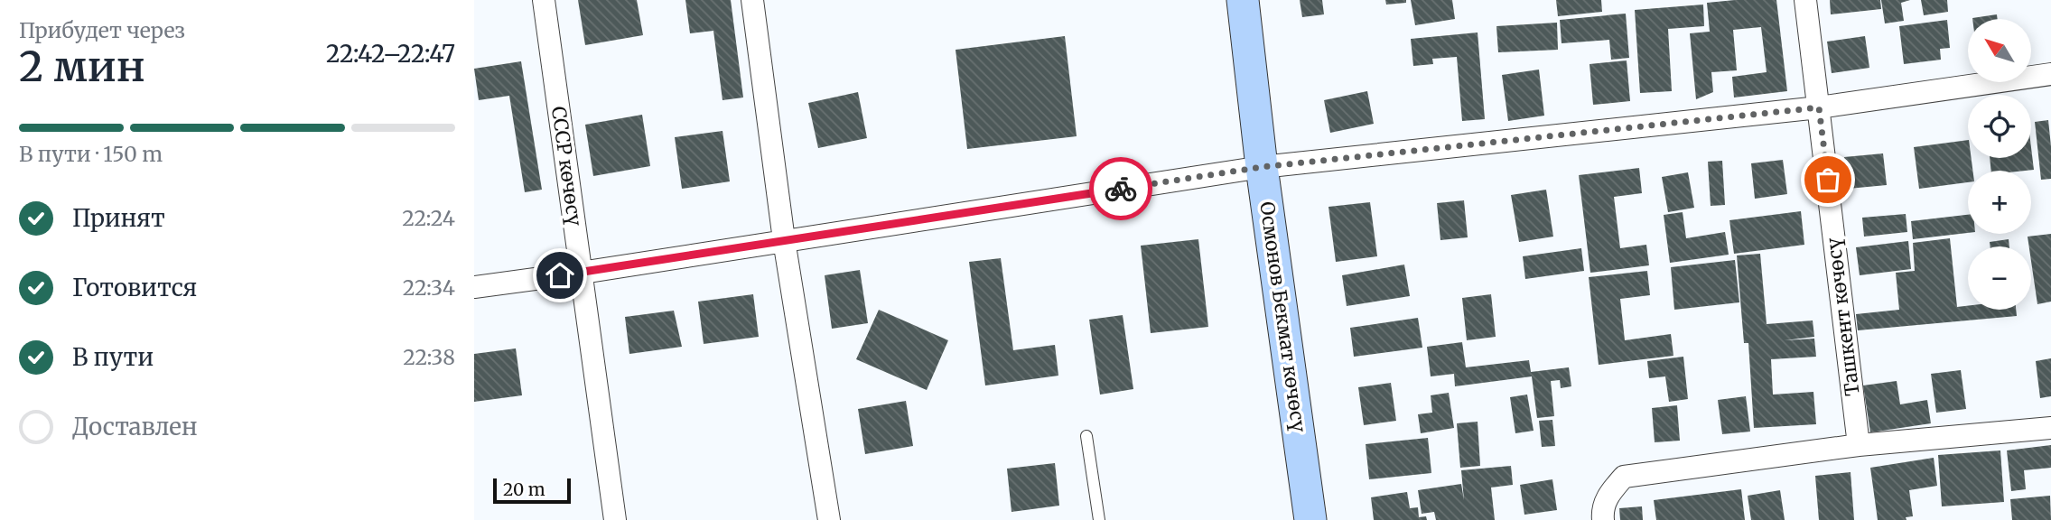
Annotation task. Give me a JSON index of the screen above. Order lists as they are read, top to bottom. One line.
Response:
{"streets":{"main road":["Осмонов Бекмат көчөсү"],"street":["СССР көчөсү","Ташкент көчөсү"]},"scale_bar":"20 m","north":"top left","page":{"heading":["2 мин","Прибудет через","22:42–22:47"],"map_buttons":["+","−"],"bar":"В пути · 150 m","list":[["Принят","22:24"],["Готовится","22:34"],["В пути","22:38"],"Доставлен"],"scale":"20 m"}}
